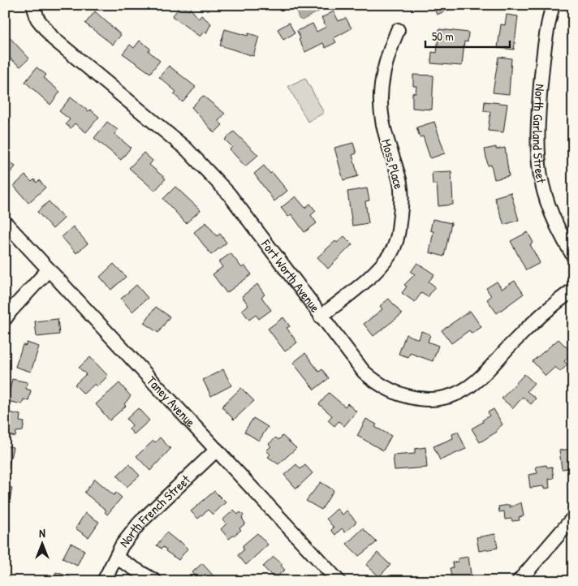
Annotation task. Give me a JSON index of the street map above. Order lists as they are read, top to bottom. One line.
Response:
{"streets":{"street":["North Garland Street","Moss Place","Fort Worth Avenue","Taney Avenue","North French Street"]},"crossings":[["Moss Place","Fort Worth Avenue"],["Taney Avenue","North French Street"]],"scale_bar":"50 m","north":"top"}
